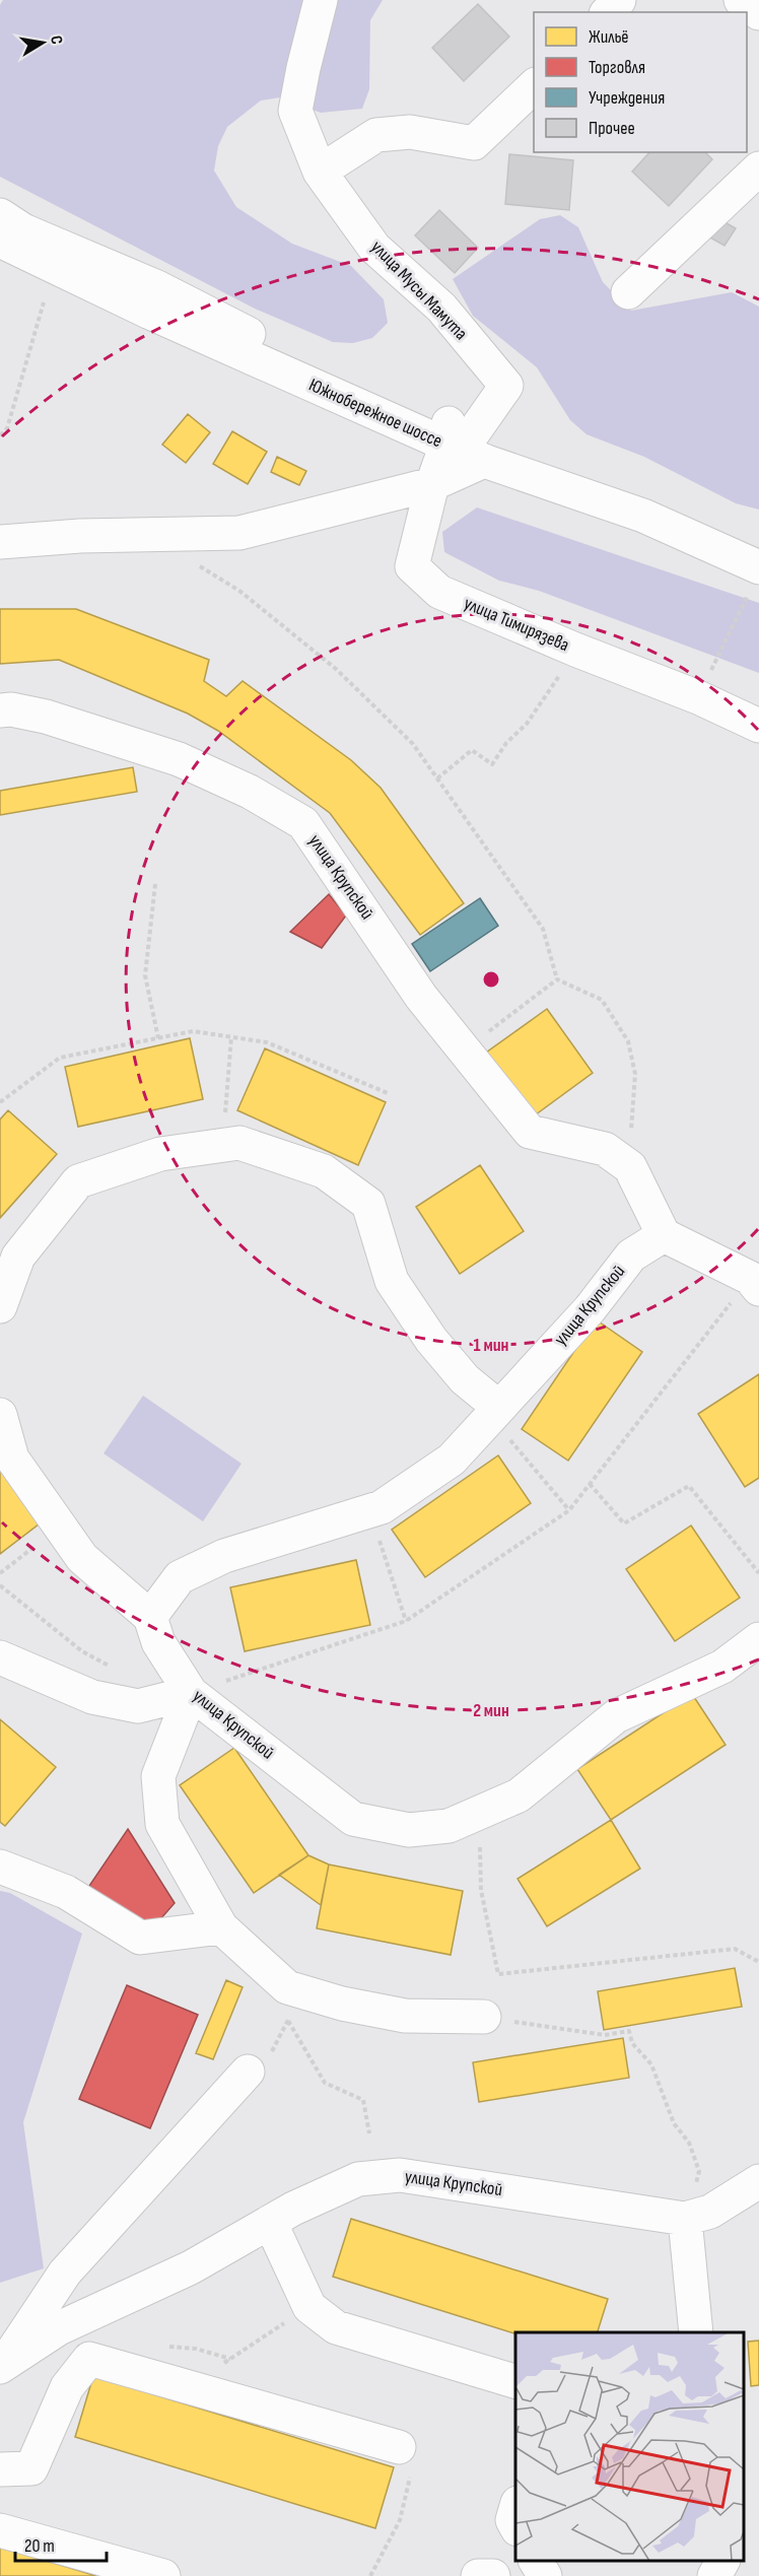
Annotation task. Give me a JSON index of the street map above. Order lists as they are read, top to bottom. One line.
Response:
{"streets":{"main road":["улица Мусы Мамута","Южнобережное шоссе","улица Тимирязева","улица Крупской"]},"crossings":[["улица Мусы Мамута","Южнобережное шоссе"]],"legend":["Жильё","Торговля","Учреждения","Прочее"],"scale_bar":"20 m","north":"right","rings":["1 мин","2 мин"]}
